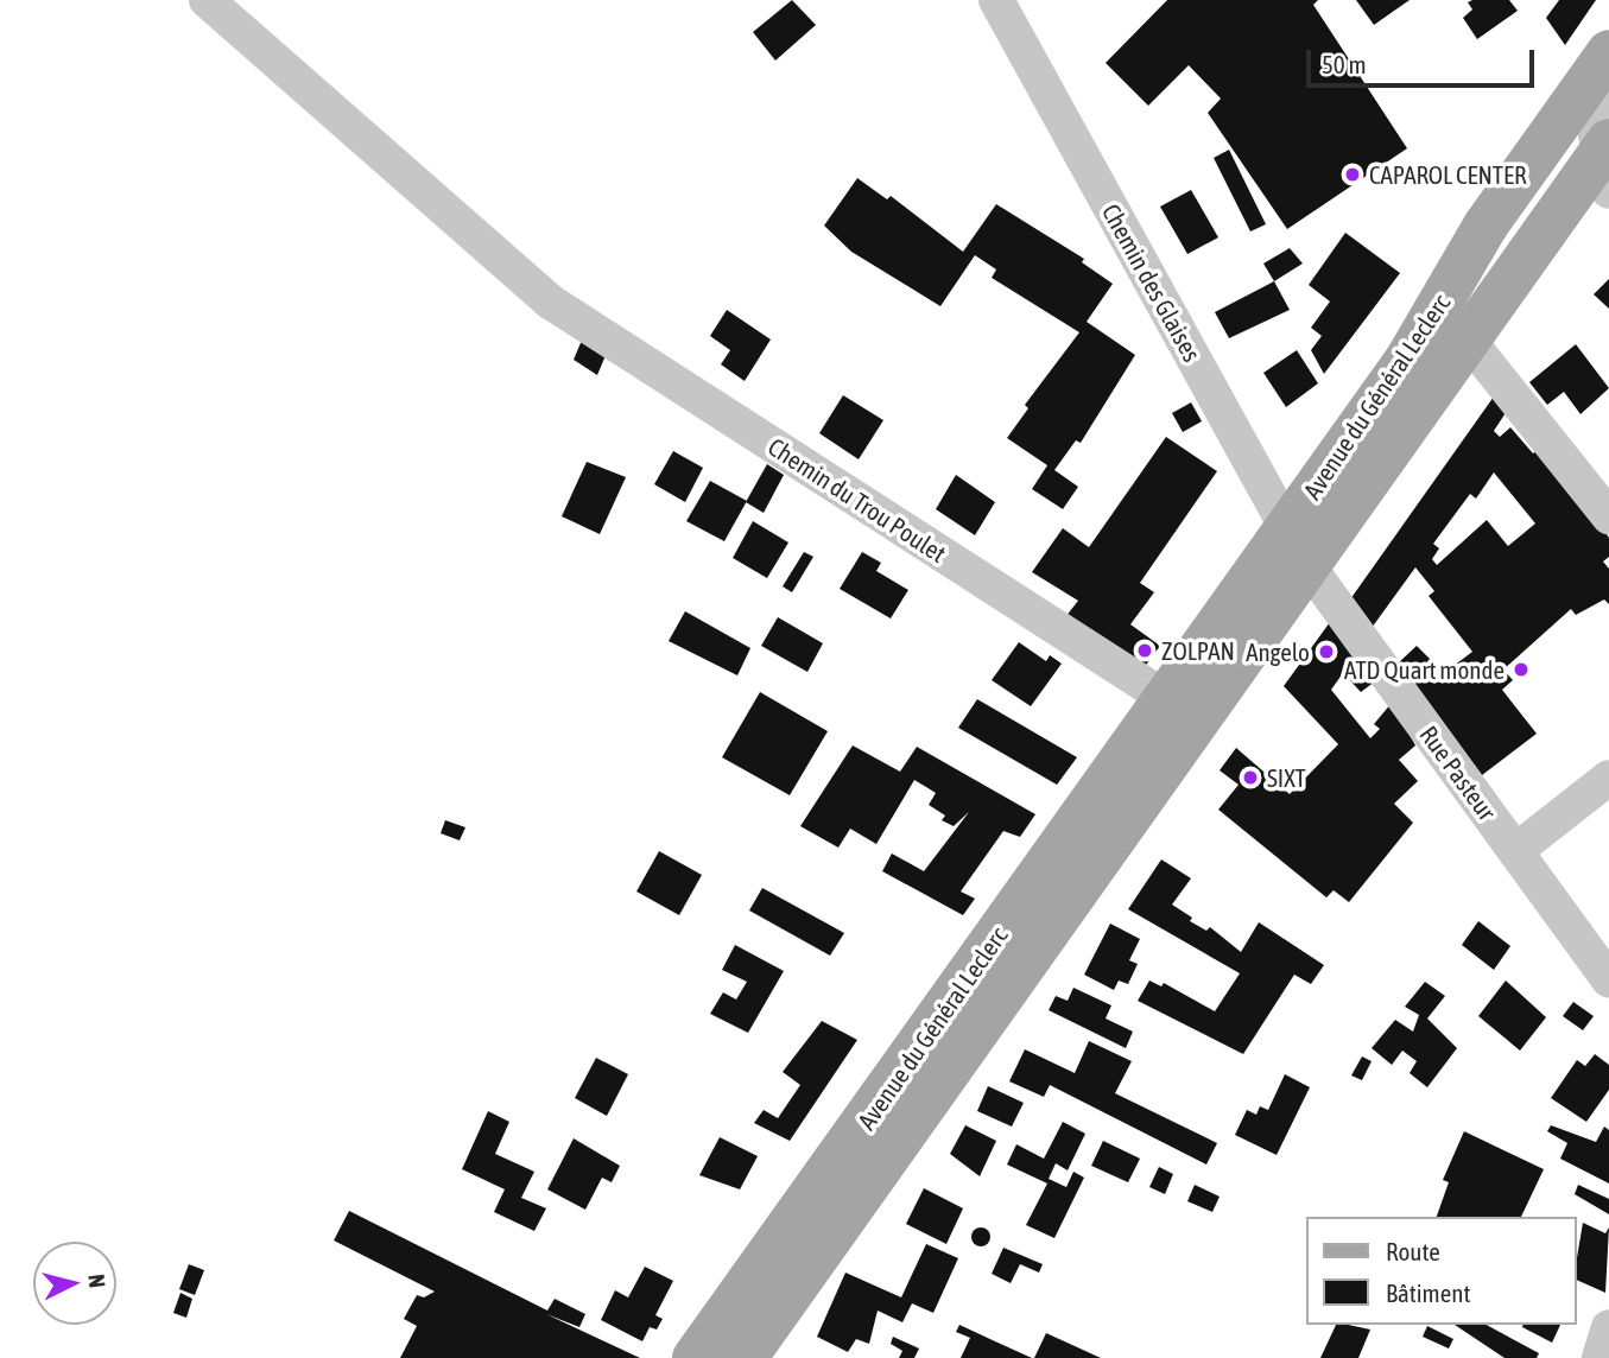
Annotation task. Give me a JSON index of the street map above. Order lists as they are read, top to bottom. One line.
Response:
{"streets":{"main road":["Avenue du Général Leclerc"],"street":["Chemin des Glaises","Chemin du Trou Poulet","Rue Pasteur"]},"crossings":[["Chemin des Glaises","Avenue du Général Leclerc"],["Chemin des Glaises","Rue Pasteur"],["Avenue du Général Leclerc","Chemin du Trou Poulet"],["Avenue du Général Leclerc","Rue Pasteur"]],"places":["CAPAROL CENTER","ZOLPAN","Angelo","ATD Quart monde","SIXT"],"legend":["Route","Bâtiment"],"scale_bar":"50 m","north":"right"}
